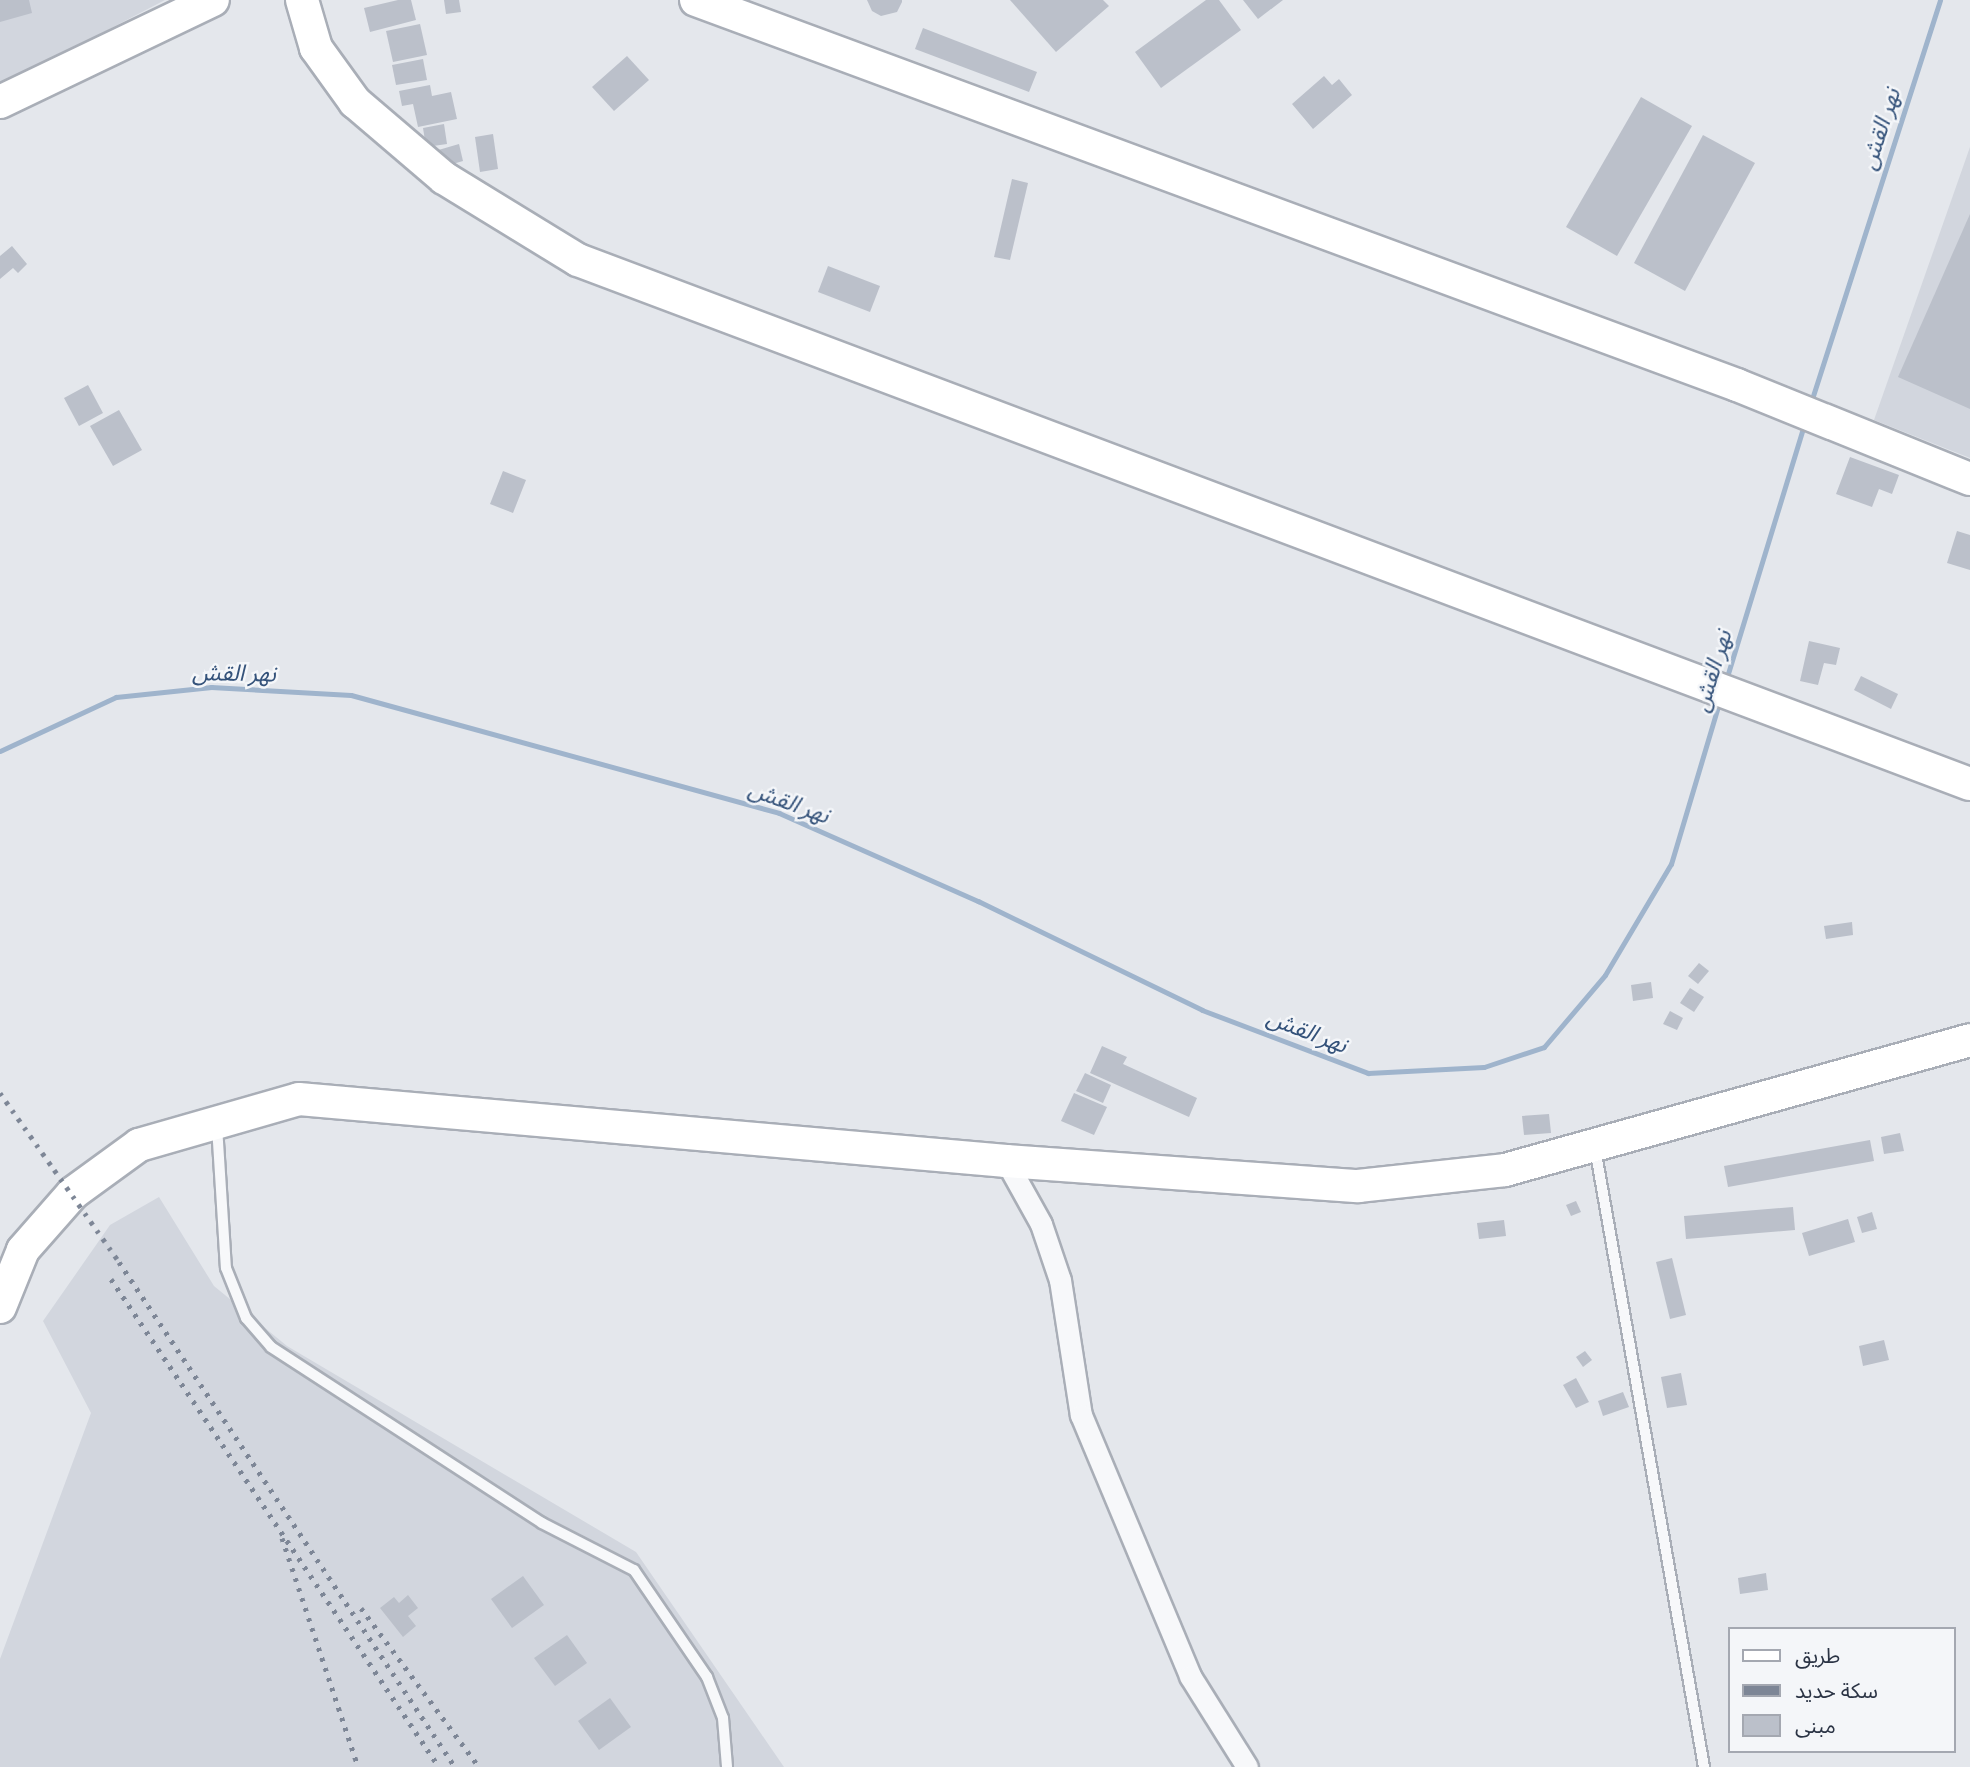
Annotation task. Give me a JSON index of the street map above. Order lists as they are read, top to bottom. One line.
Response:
{"water":["نهر القش"],"legend":["طريق","سكة حديد","مبنى"]}
